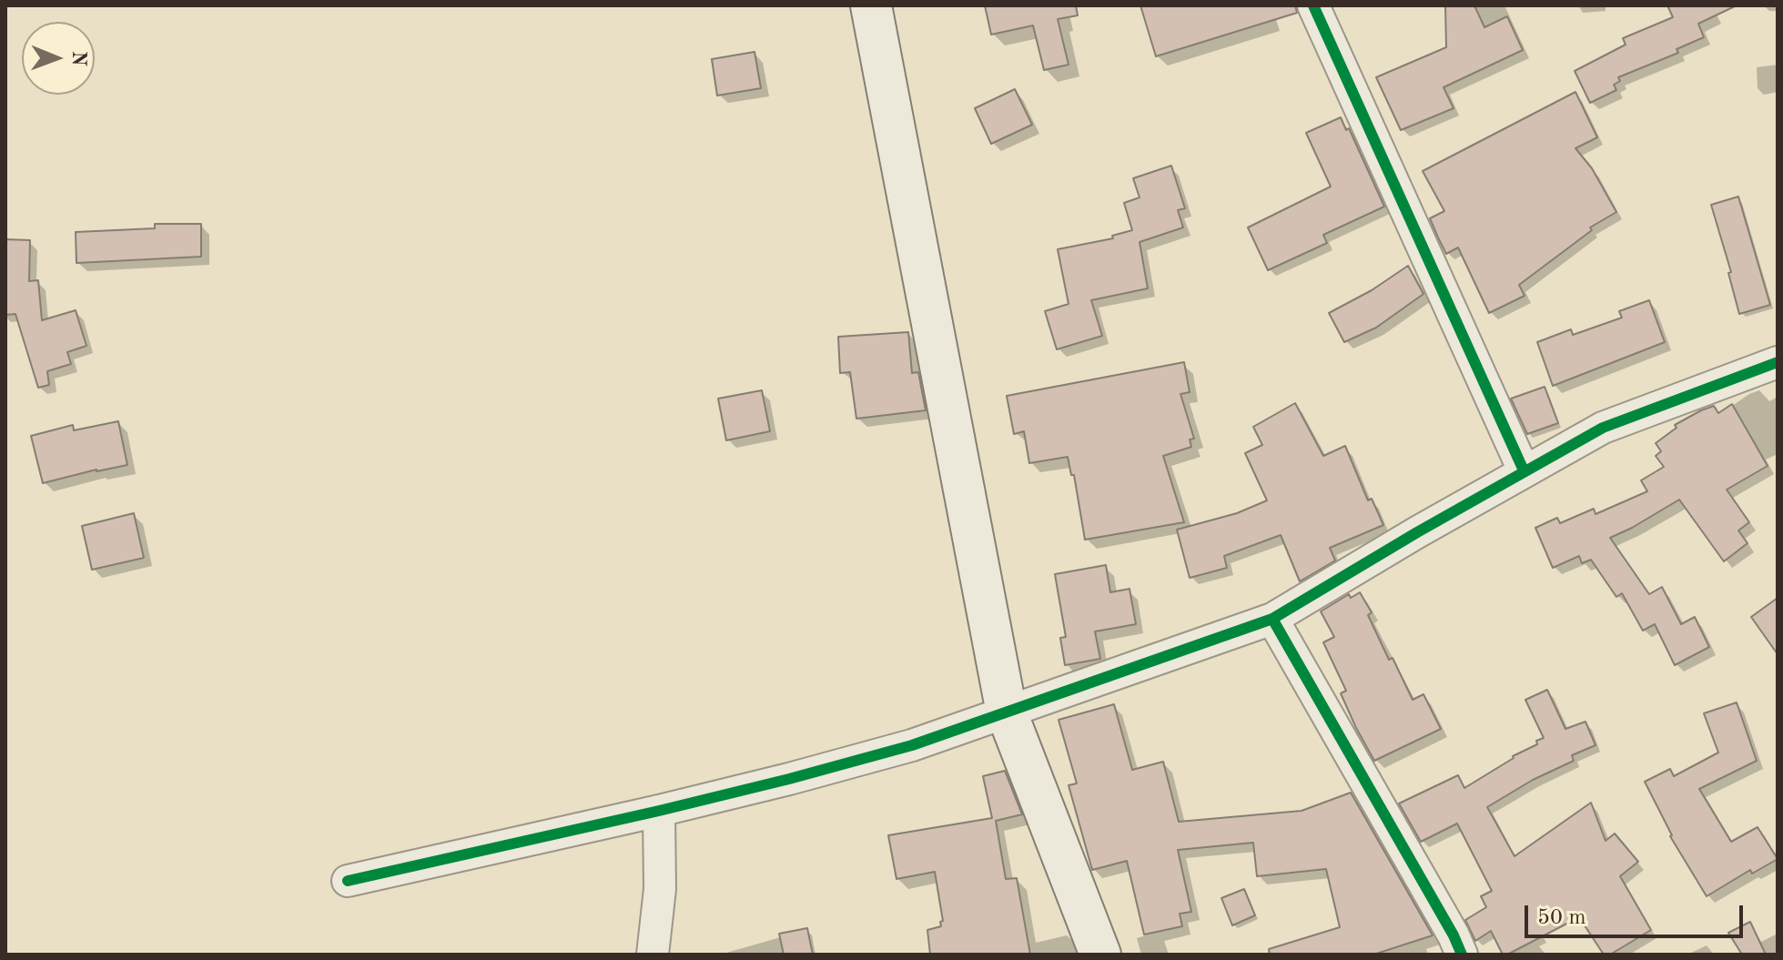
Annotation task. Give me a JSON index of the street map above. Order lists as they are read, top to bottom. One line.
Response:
{"scale_bar":"50 m","north":"right"}
